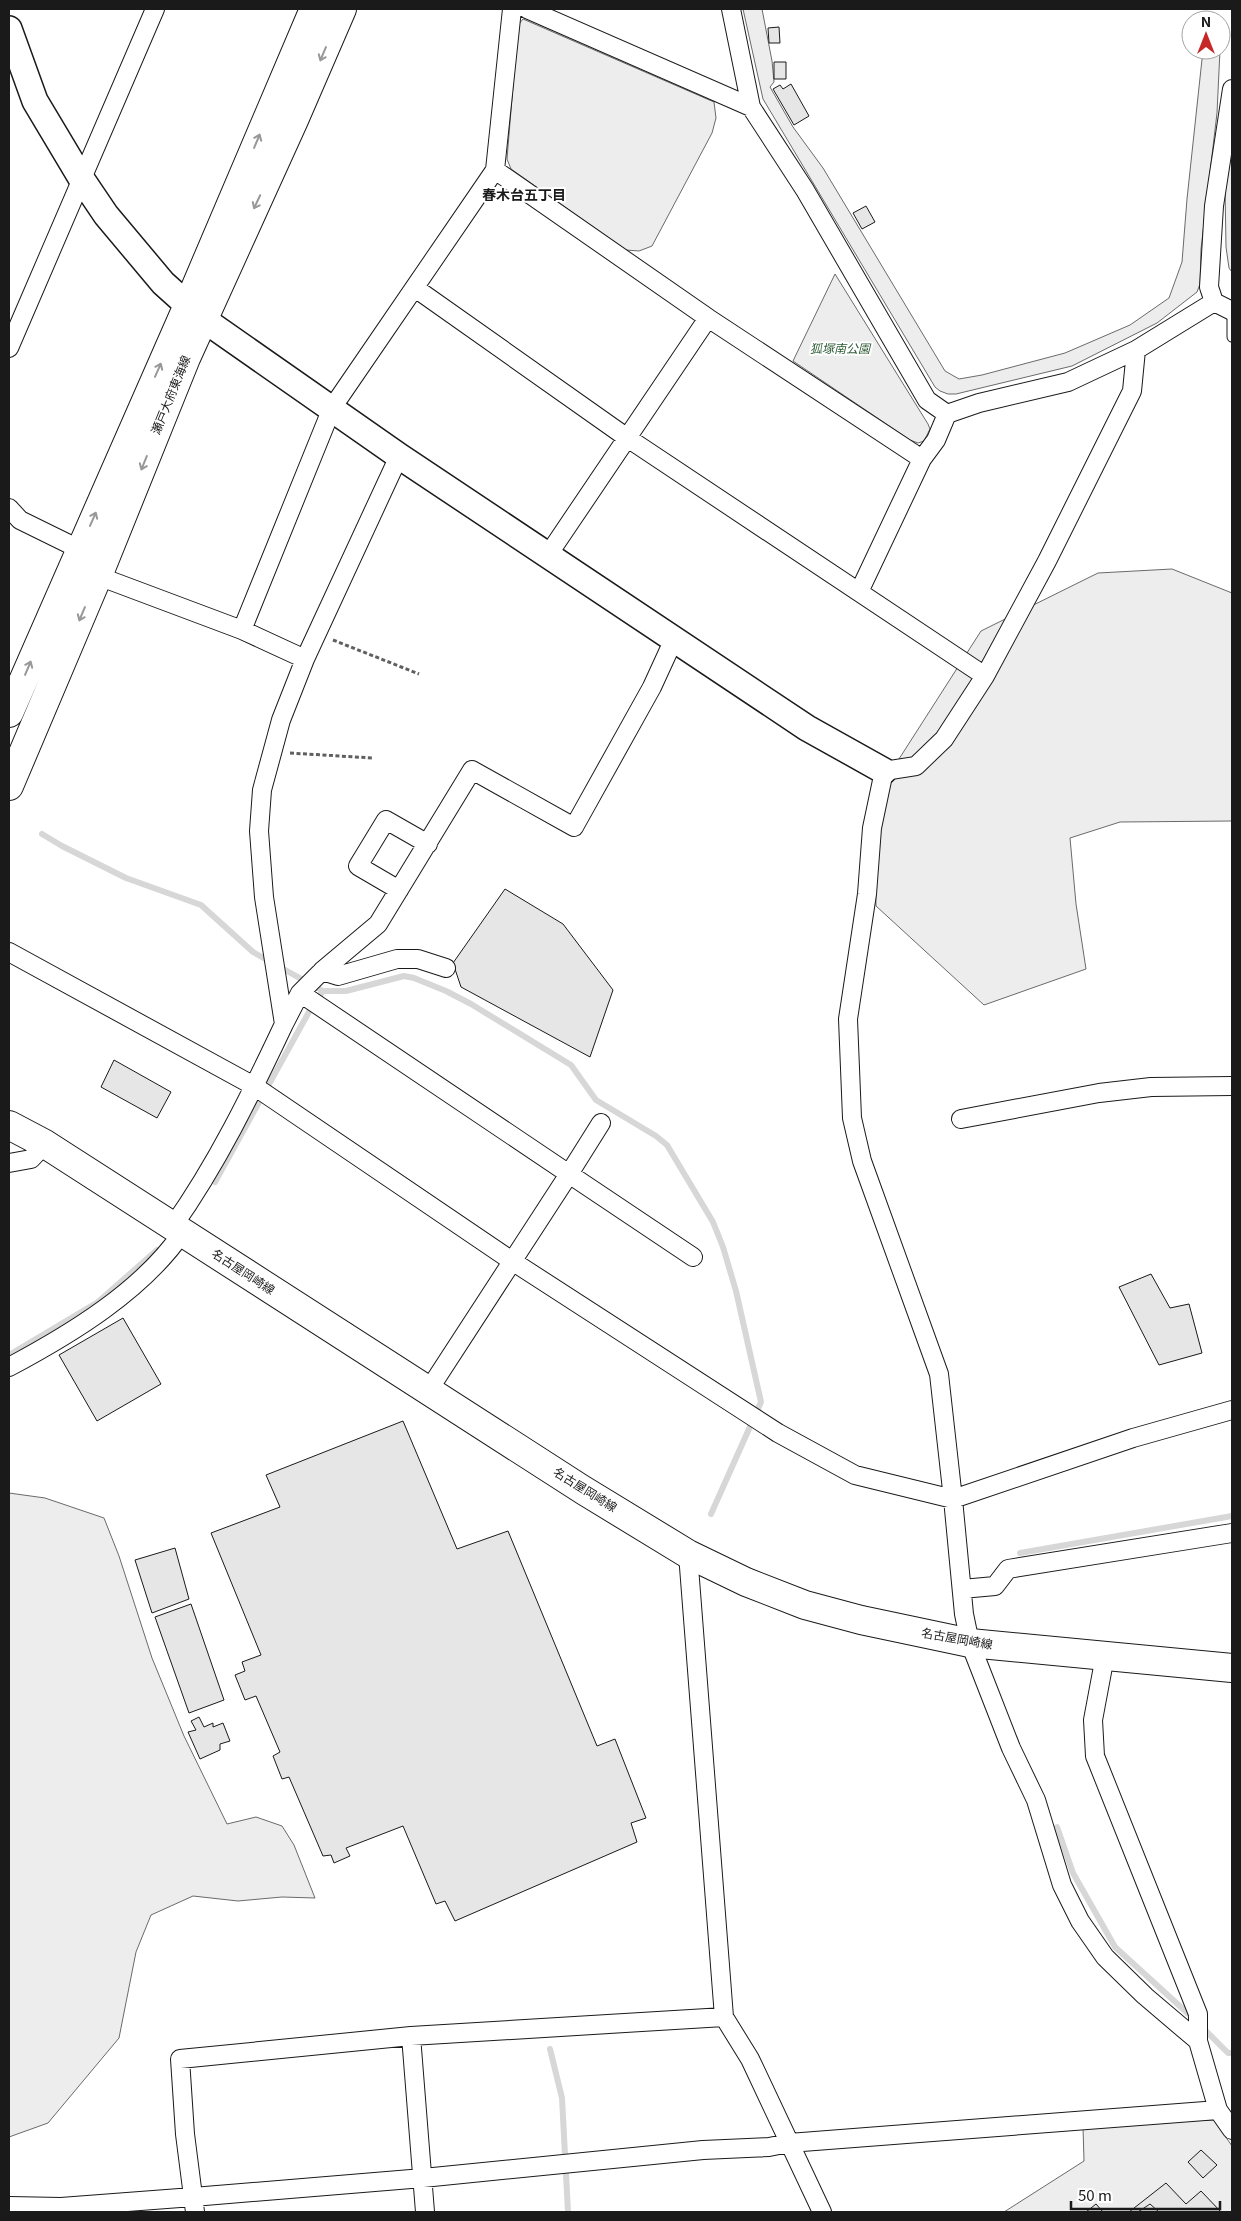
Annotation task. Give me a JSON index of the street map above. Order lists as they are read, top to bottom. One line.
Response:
{"streets":{"main road":["瀬戸大府東海線","名古屋岡崎線"]},"districts":["春木台五丁目"],"parks":["狐塚南公園"],"scale_bar":"50 m","north":"top"}
